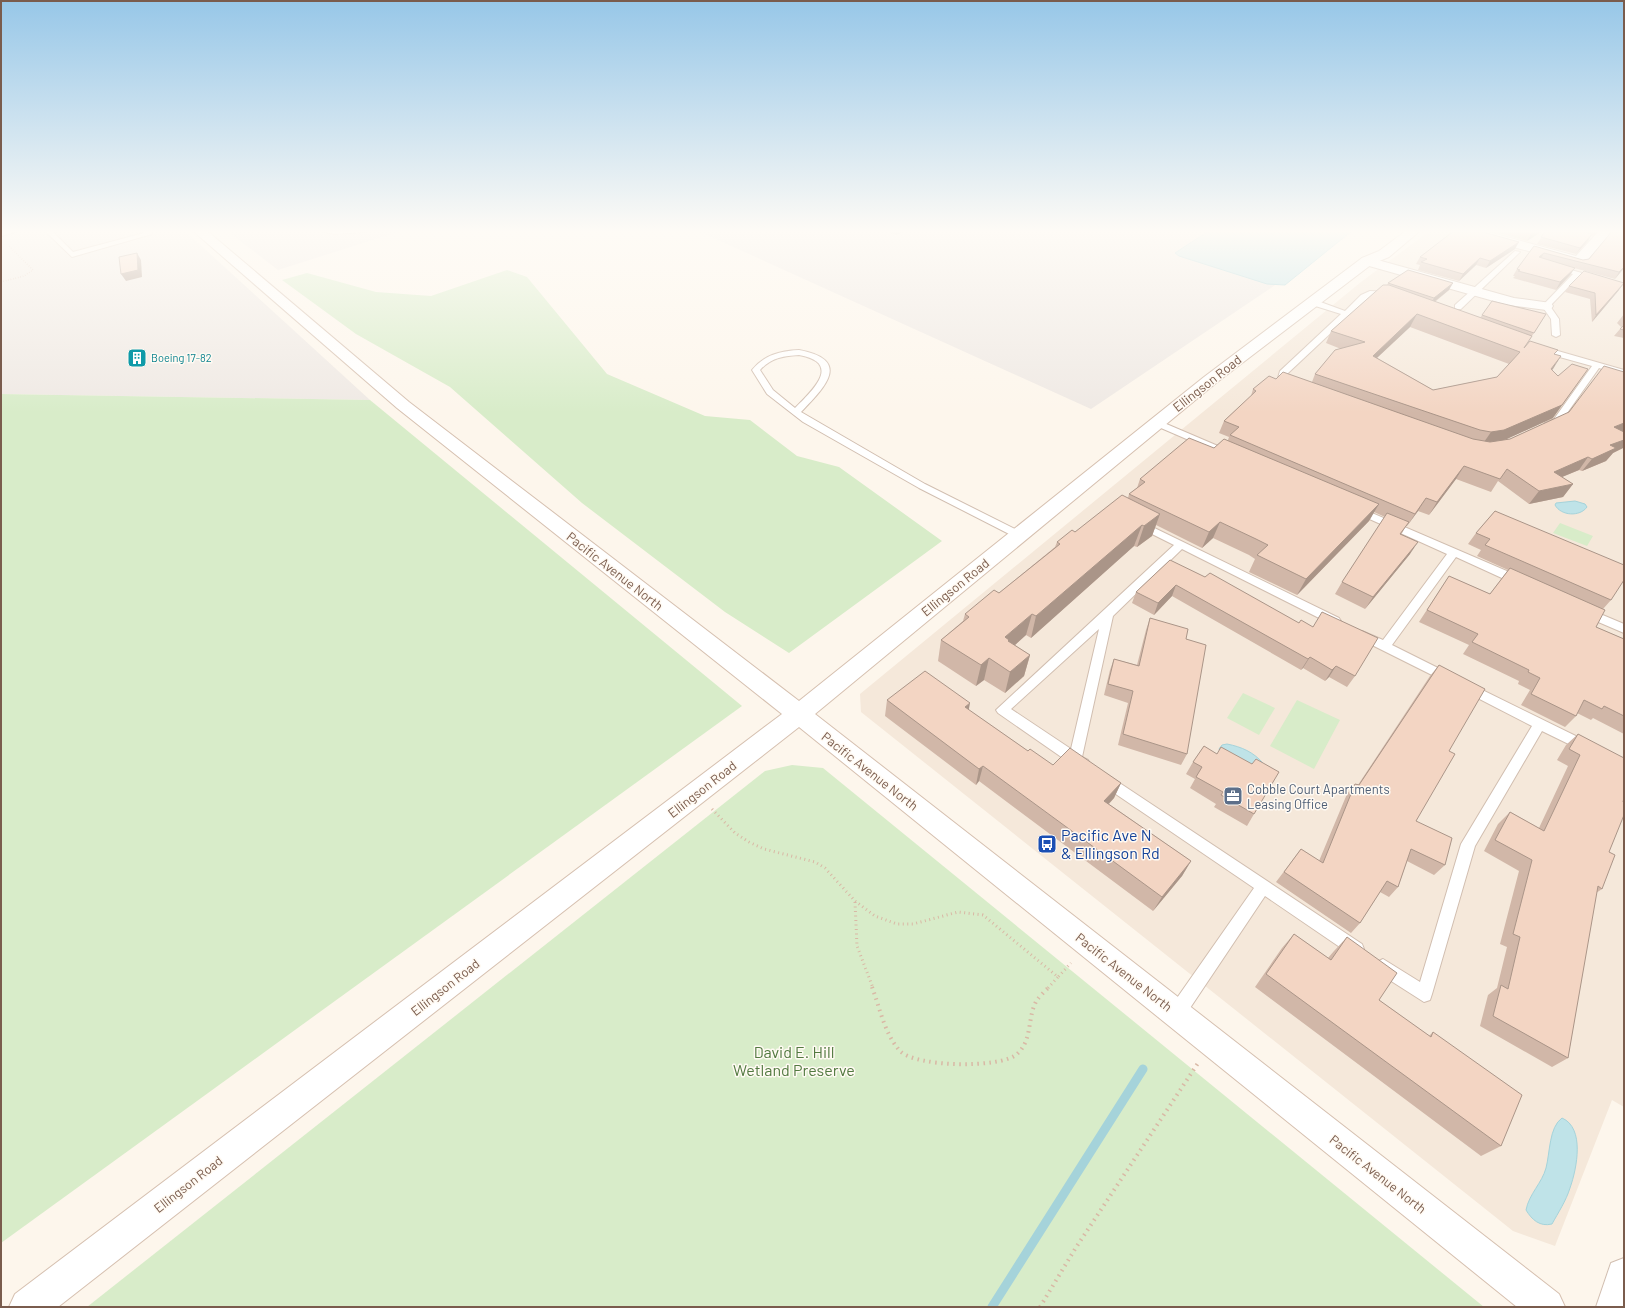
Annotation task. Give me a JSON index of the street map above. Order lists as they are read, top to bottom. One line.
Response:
{"streets":{"street":["Ellingson Road","Pacific Avenue North"]},"crossings":[["Ellingson Road","Pacific Avenue North"]],"parks":["David E. Hill Wetland Preserve"],"places":{"building":["Boeing 17-82"],"office":["Cobble Court Apartments Leasing Office"],"bus stop":["Pacific Ave N & Ellingson Rd"]}}
